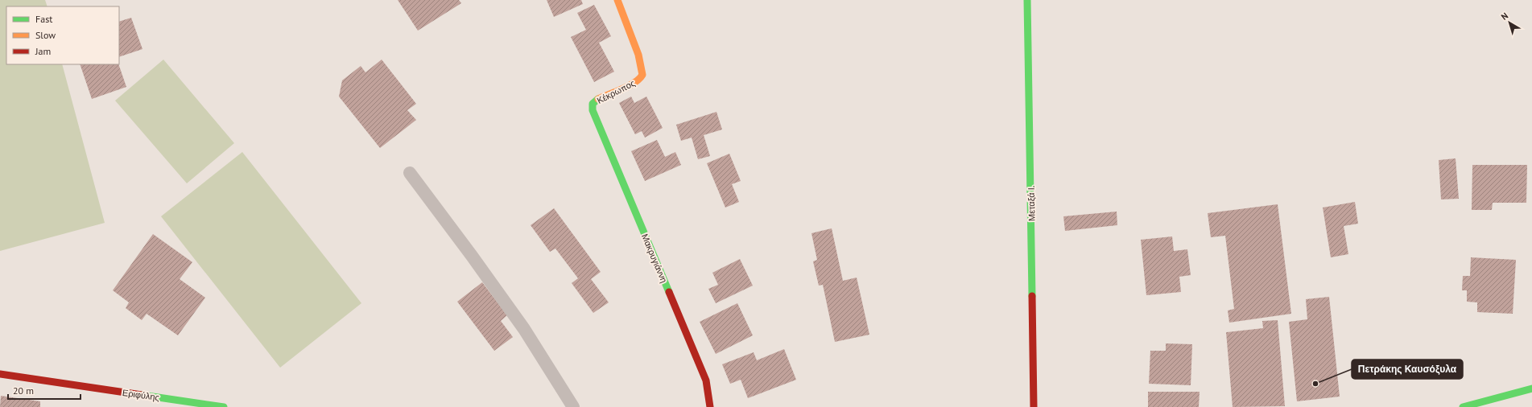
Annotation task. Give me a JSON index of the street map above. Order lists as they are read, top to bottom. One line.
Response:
{"streets":{"street":["Κέκρωπος","Μεταξά Ι.","Μακρυγιάννη","Εριφύλης"]},"crossings":[["Κέκρωπος","Μακρυγιάννη"]],"places":["Πετράκης Καυσόξυλα"],"legend":["Fast","Slow","Jam"],"scale_bar":"20 m","north":"top left"}
